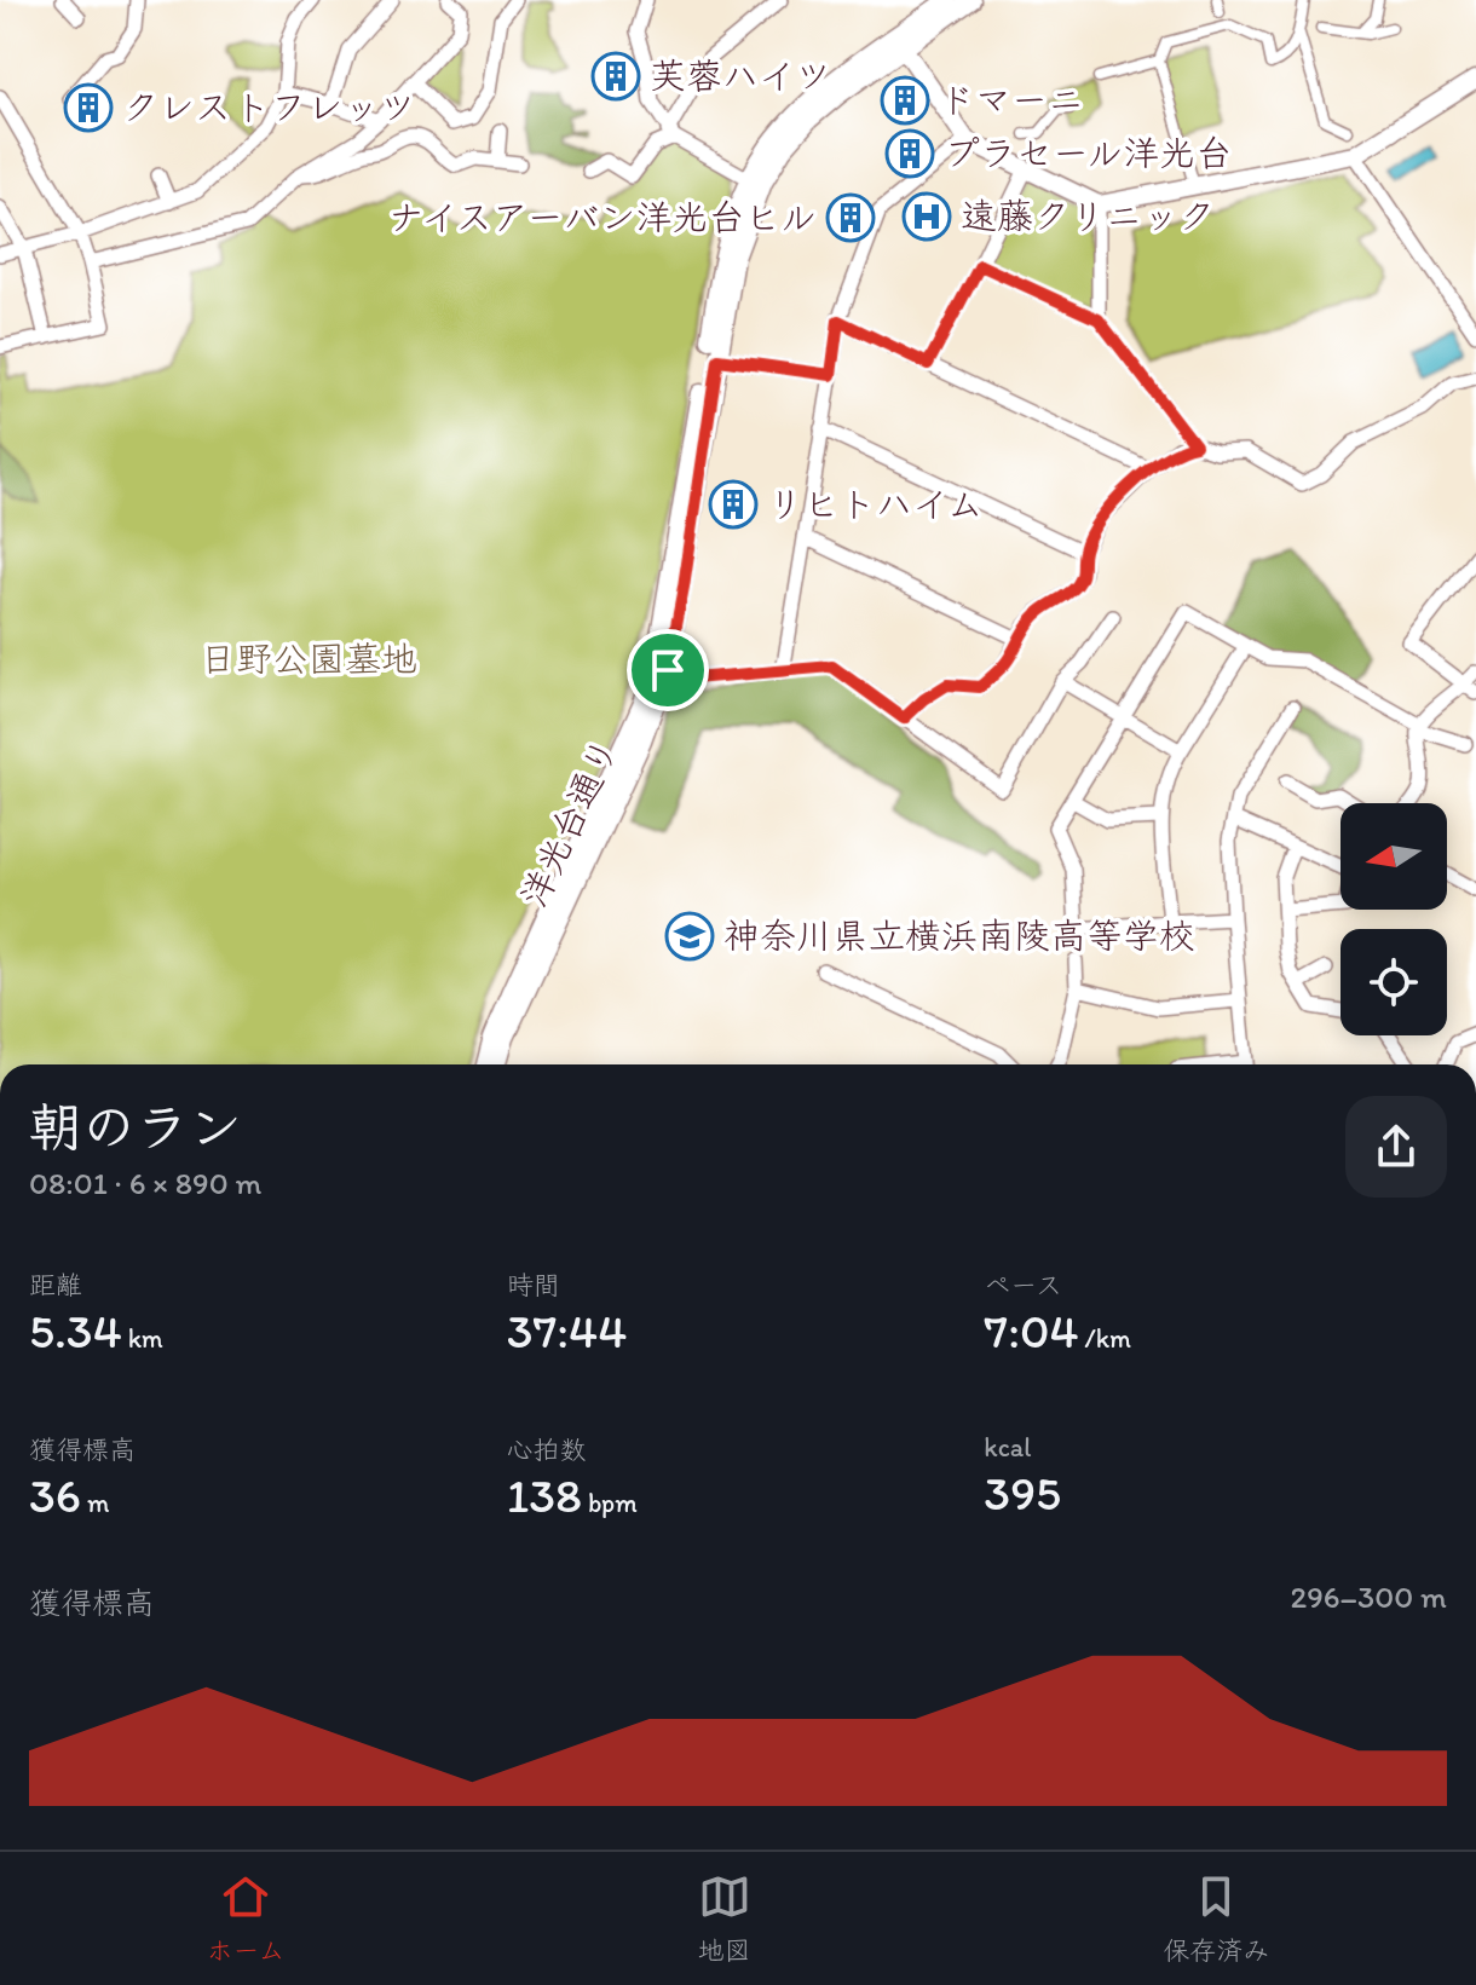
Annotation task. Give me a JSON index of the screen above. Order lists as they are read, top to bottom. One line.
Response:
{"streets":{"street":["洋光台通り"]},"parks":["日野公園墓地"],"places":{"building":["芙蓉ハイツ","ドマーニ","クレストフレッツ","プラセール洋光台","ナイスアーバン洋光台ヒル","リヒトハイム"],"hospital":["遠藤クリニック"],"school or university":["神奈川県立横浜南陵高等学校"]},"north":"left","page":{"heading":["朝のラン","08:01 · 6 × 890 m"],"stats":[["距離","5.34 km"],["時間","37:44"],["ペース","7:04 /km"],["獲得標高","36 m"],["心拍数","138 bpm"],["kcal","395"]],"chart":["獲得標高","296–300 m"],"tabs":["ホーム","地図","保存済み"]}}
